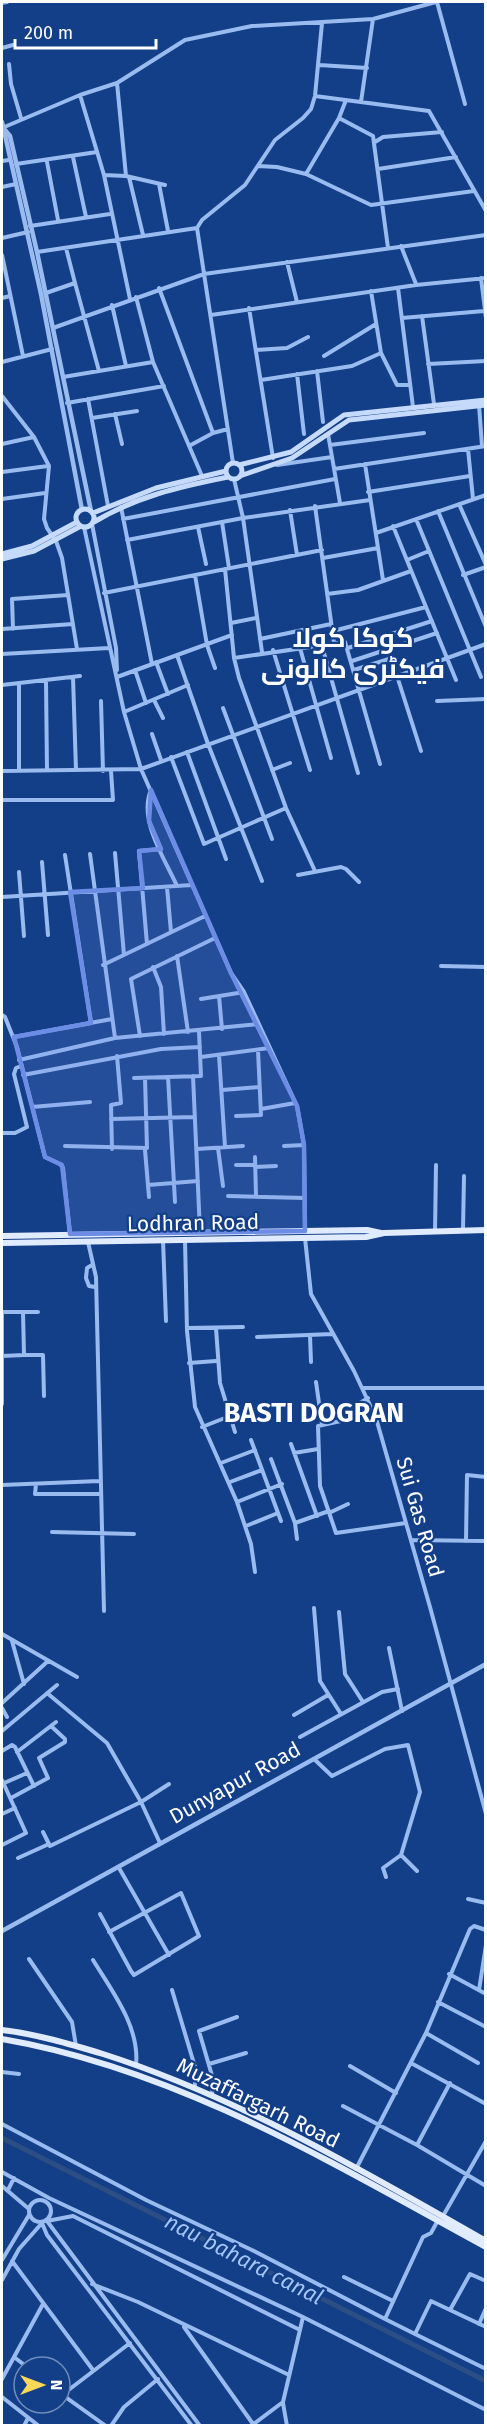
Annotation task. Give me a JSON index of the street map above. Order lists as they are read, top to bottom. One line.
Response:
{"streets":{"main road":["Lodhran Road","Muzaffargarh Road"],"street":["Sui Gas Road","Dunyapur Road"]},"crossings":[["Lodhran Road","Sui Gas Road"],["Sui Gas Road","Dunyapur Road"]],"districts":["کوکا کولا فیکٹری کالونی","BASTI DOGRAN"],"water":["nau bahara canal"],"scale_bar":"200 m","north":"right"}
